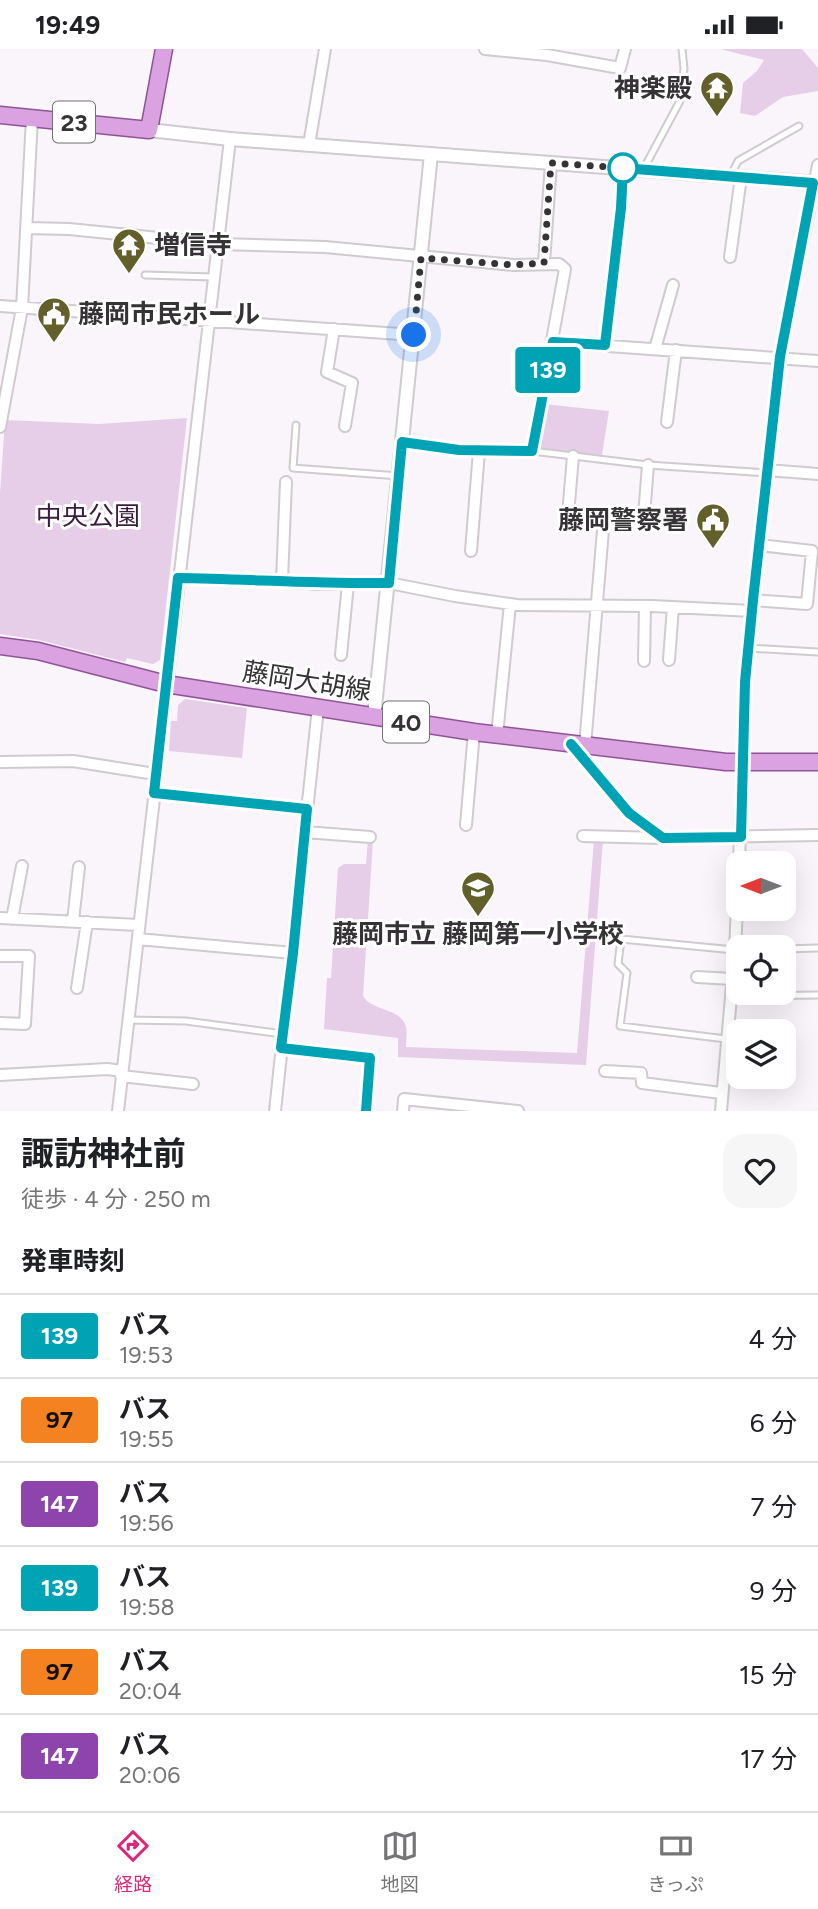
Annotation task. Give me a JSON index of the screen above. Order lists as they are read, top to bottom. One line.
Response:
{"streets":{"main road":["23","藤岡大胡線","40"]},"parks":["中央公園"],"places":{"temple":["神楽殿","増信寺"],"public building":["藤岡市民ホール","藤岡警察署"],"school or university":["藤岡市立 藤岡第一小学校"]},"lines":["bus line 139"],"north":"left","page":{"status":"19:49","on_map":"139","heading":[["諏訪神社前","徒歩 · 4 分 · 250 m"],"発車時刻"],"list":[{"mark":"139","name":"バス","note":"19:53","value":"4 分"},{"mark":"97","name":"バス","note":"19:55","value":"6 分"},{"mark":"147","name":"バス","note":"19:56","value":"7 分"},{"mark":"139","name":"バス","note":"19:58","value":"9 分"},{"mark":"97","name":"バス","note":"20:04","value":"15 分"},{"mark":"147","name":"バス","note":"20:06","value":"17 分"}],"tabs":["経路","地図","きっぷ"]}}
